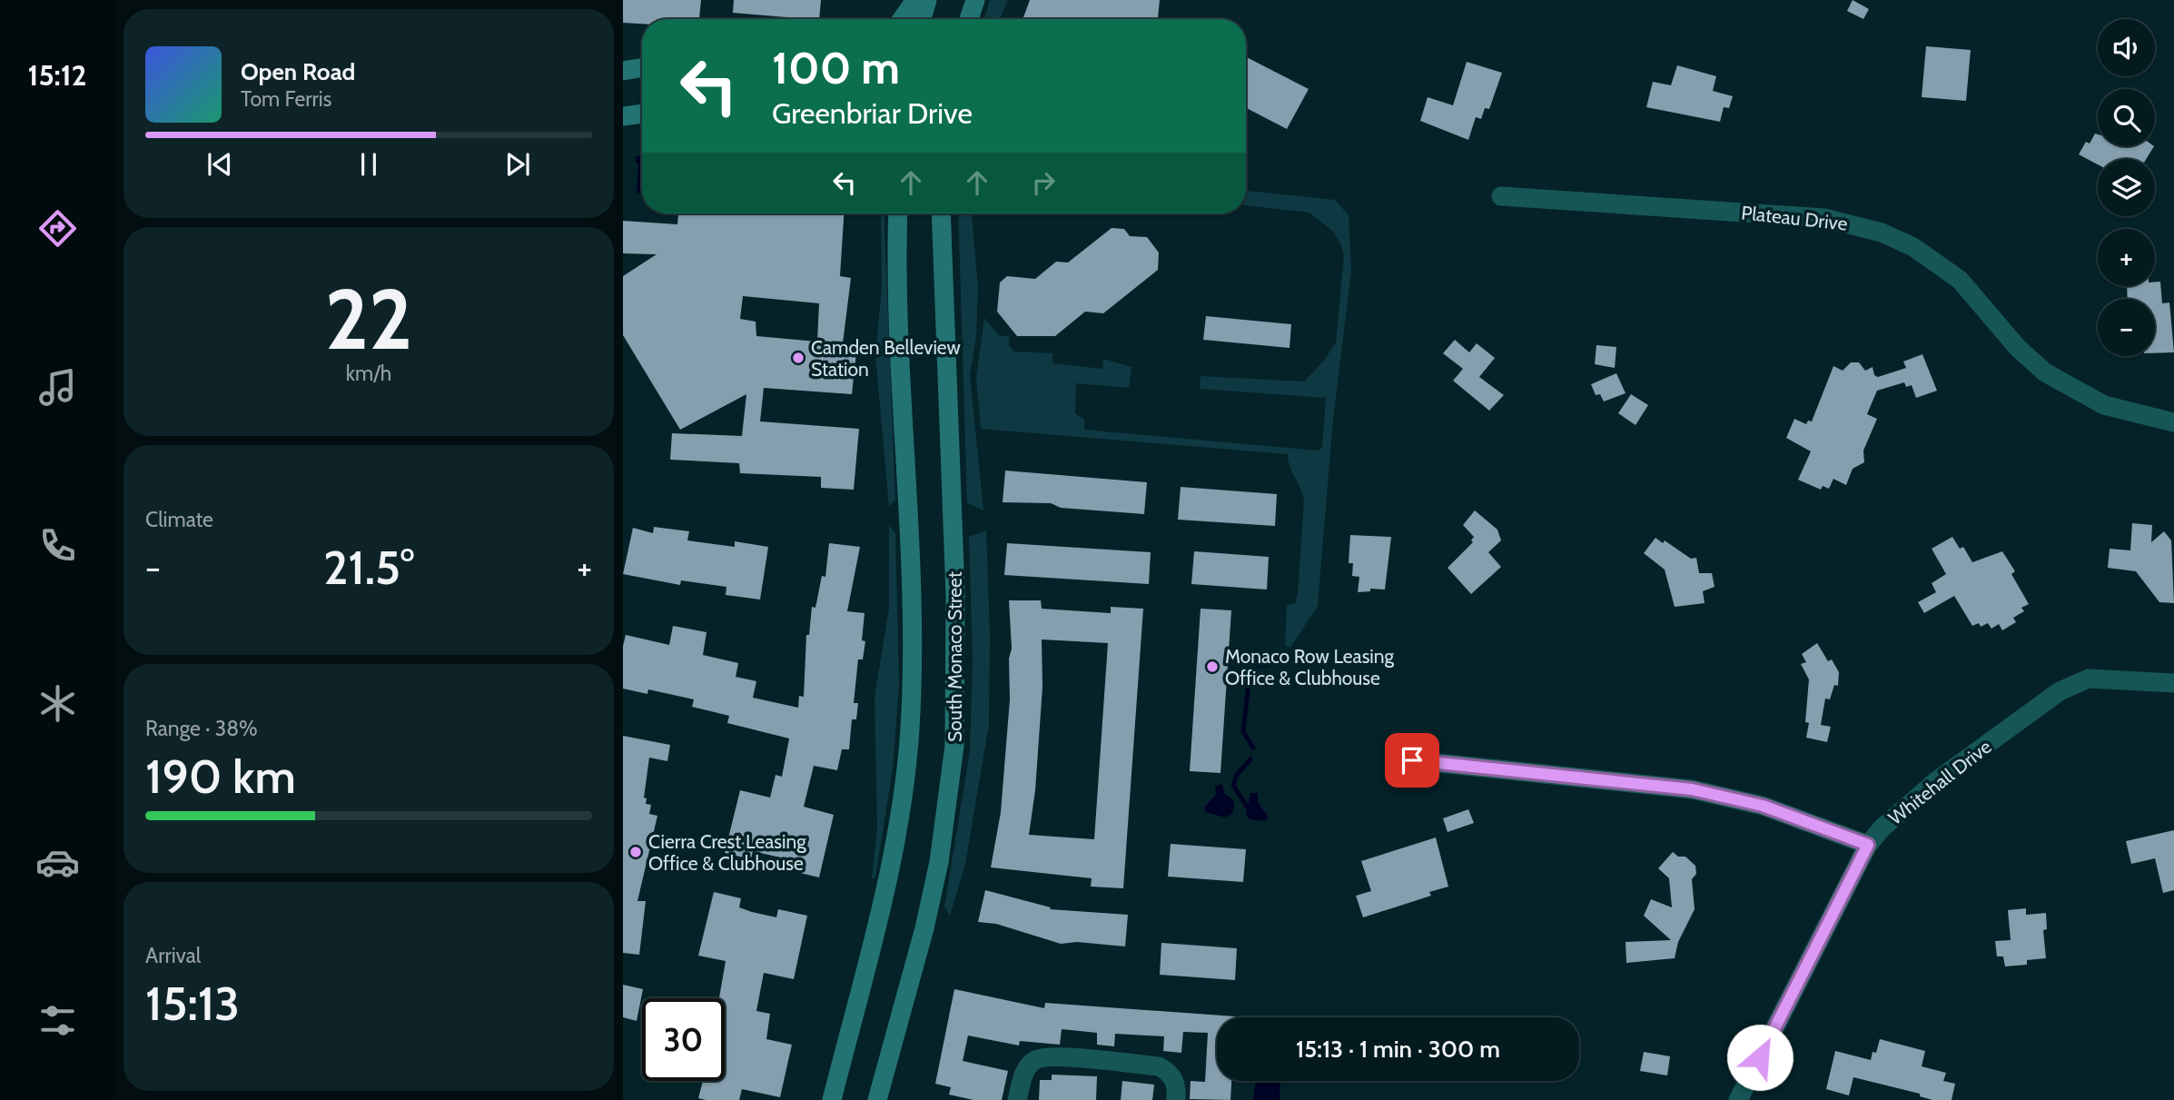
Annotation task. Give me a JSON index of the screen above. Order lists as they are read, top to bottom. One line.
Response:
{"streets":{"main road":["South Monaco Street"],"street":["Plateau Drive","Whitehall Drive"]},"places":["Camden Belleview Station","Monaco Row Leasing Office & Clubhouse","Cierra Crest Leasing Office & Clubhouse"],"page":{"tabs":"15:12","map_buttons":["+","−"],"turn":["100 m","Greenbriar Drive"],"song":["Open Road","Tom Ferris"],"tile":[["22","km/h"],"Climate",["Range · 38%","190 km"],["Arrival","15:13"]],"heat":["−","21.5°","+"],"limit":"30","trip":"15:13 · 1 min · 300 m"}}
